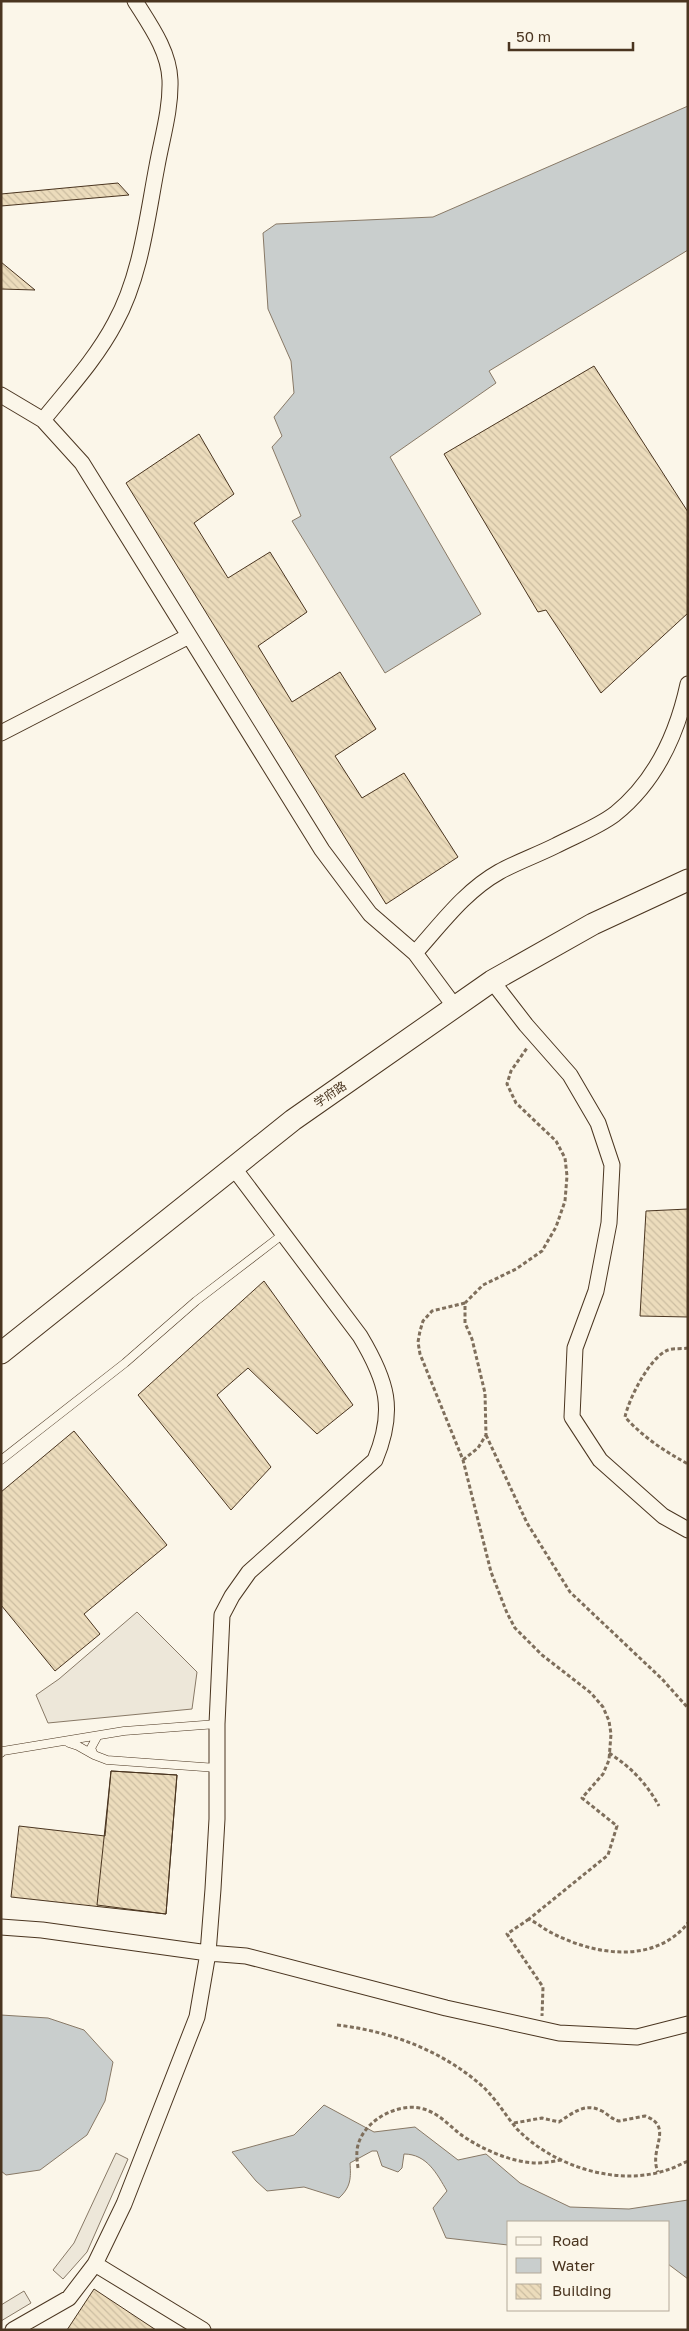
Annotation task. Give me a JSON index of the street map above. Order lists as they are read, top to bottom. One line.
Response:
{"streets":{"street":["学府路"]},"legend":["Road","Water","Building"],"scale_bar":"50 m"}
